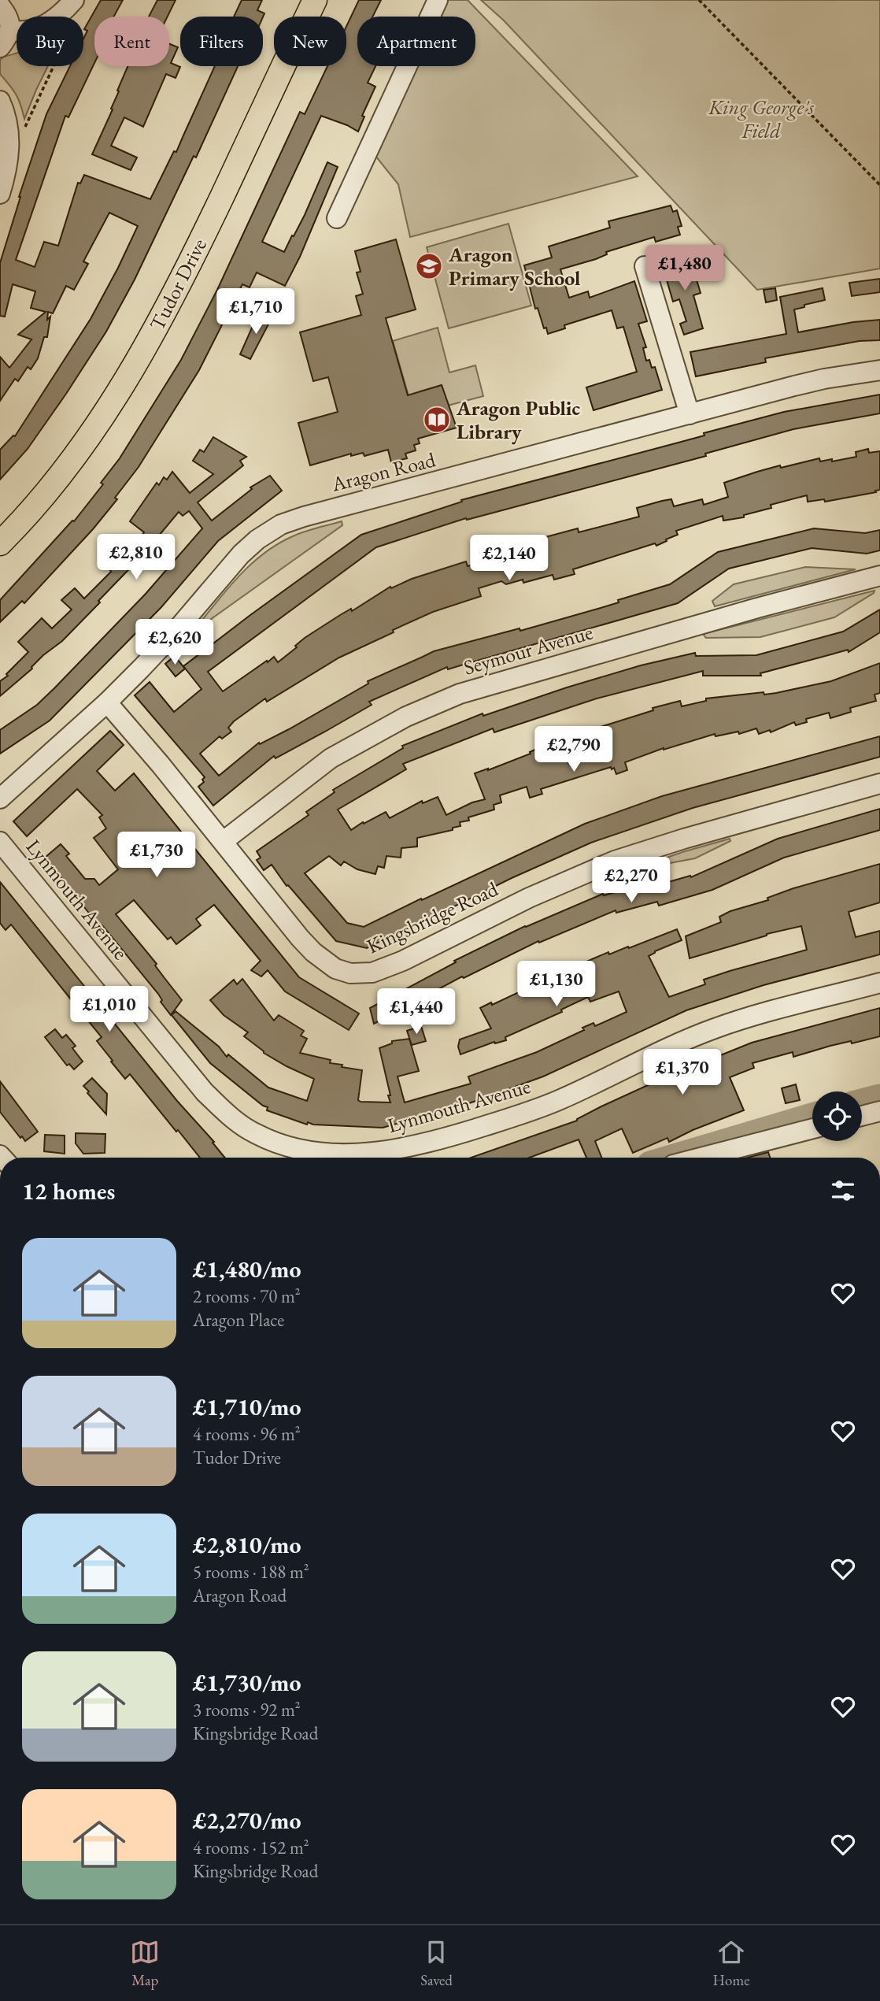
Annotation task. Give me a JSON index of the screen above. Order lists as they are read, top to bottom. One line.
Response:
{"streets":{"main road":["Tudor Drive"],"street":["Aragon Road","Seymour Avenue","Lynmouth Avenue","Kingsbridge Road"]},"crossings":[["Aragon Road","Kingsbridge Road"],["Seymour Avenue","Kingsbridge Road"]],"parks":["King George's Field"],"places":{"school or university":["Aragon Primary School"],"library":["Aragon Public Library"]},"page":{"chip":["Buy","Rent","Filters","New","Apartment"],"price":["£1,480","£1,710","£2,810","£2,140","£2,620","£2,790","£1,730","£2,270","£1,130","£1,010","£1,440","£1,370"],"heading":"12 homes","list":[{"name":"£1,480/mo","note":"2 rooms · 70 m² · Aragon Place"},{"name":"£1,710/mo","note":"4 rooms · 96 m² · Tudor Drive"},{"name":"£2,810/mo","note":"5 rooms · 188 m² · Aragon Road"},{"name":"£1,730/mo","note":"3 rooms · 92 m² · Kingsbridge Road"},{"name":"£2,270/mo","note":"4 rooms · 152 m² · Kingsbridge Road"}],"tabs":["Map","Saved","Home"]}}
